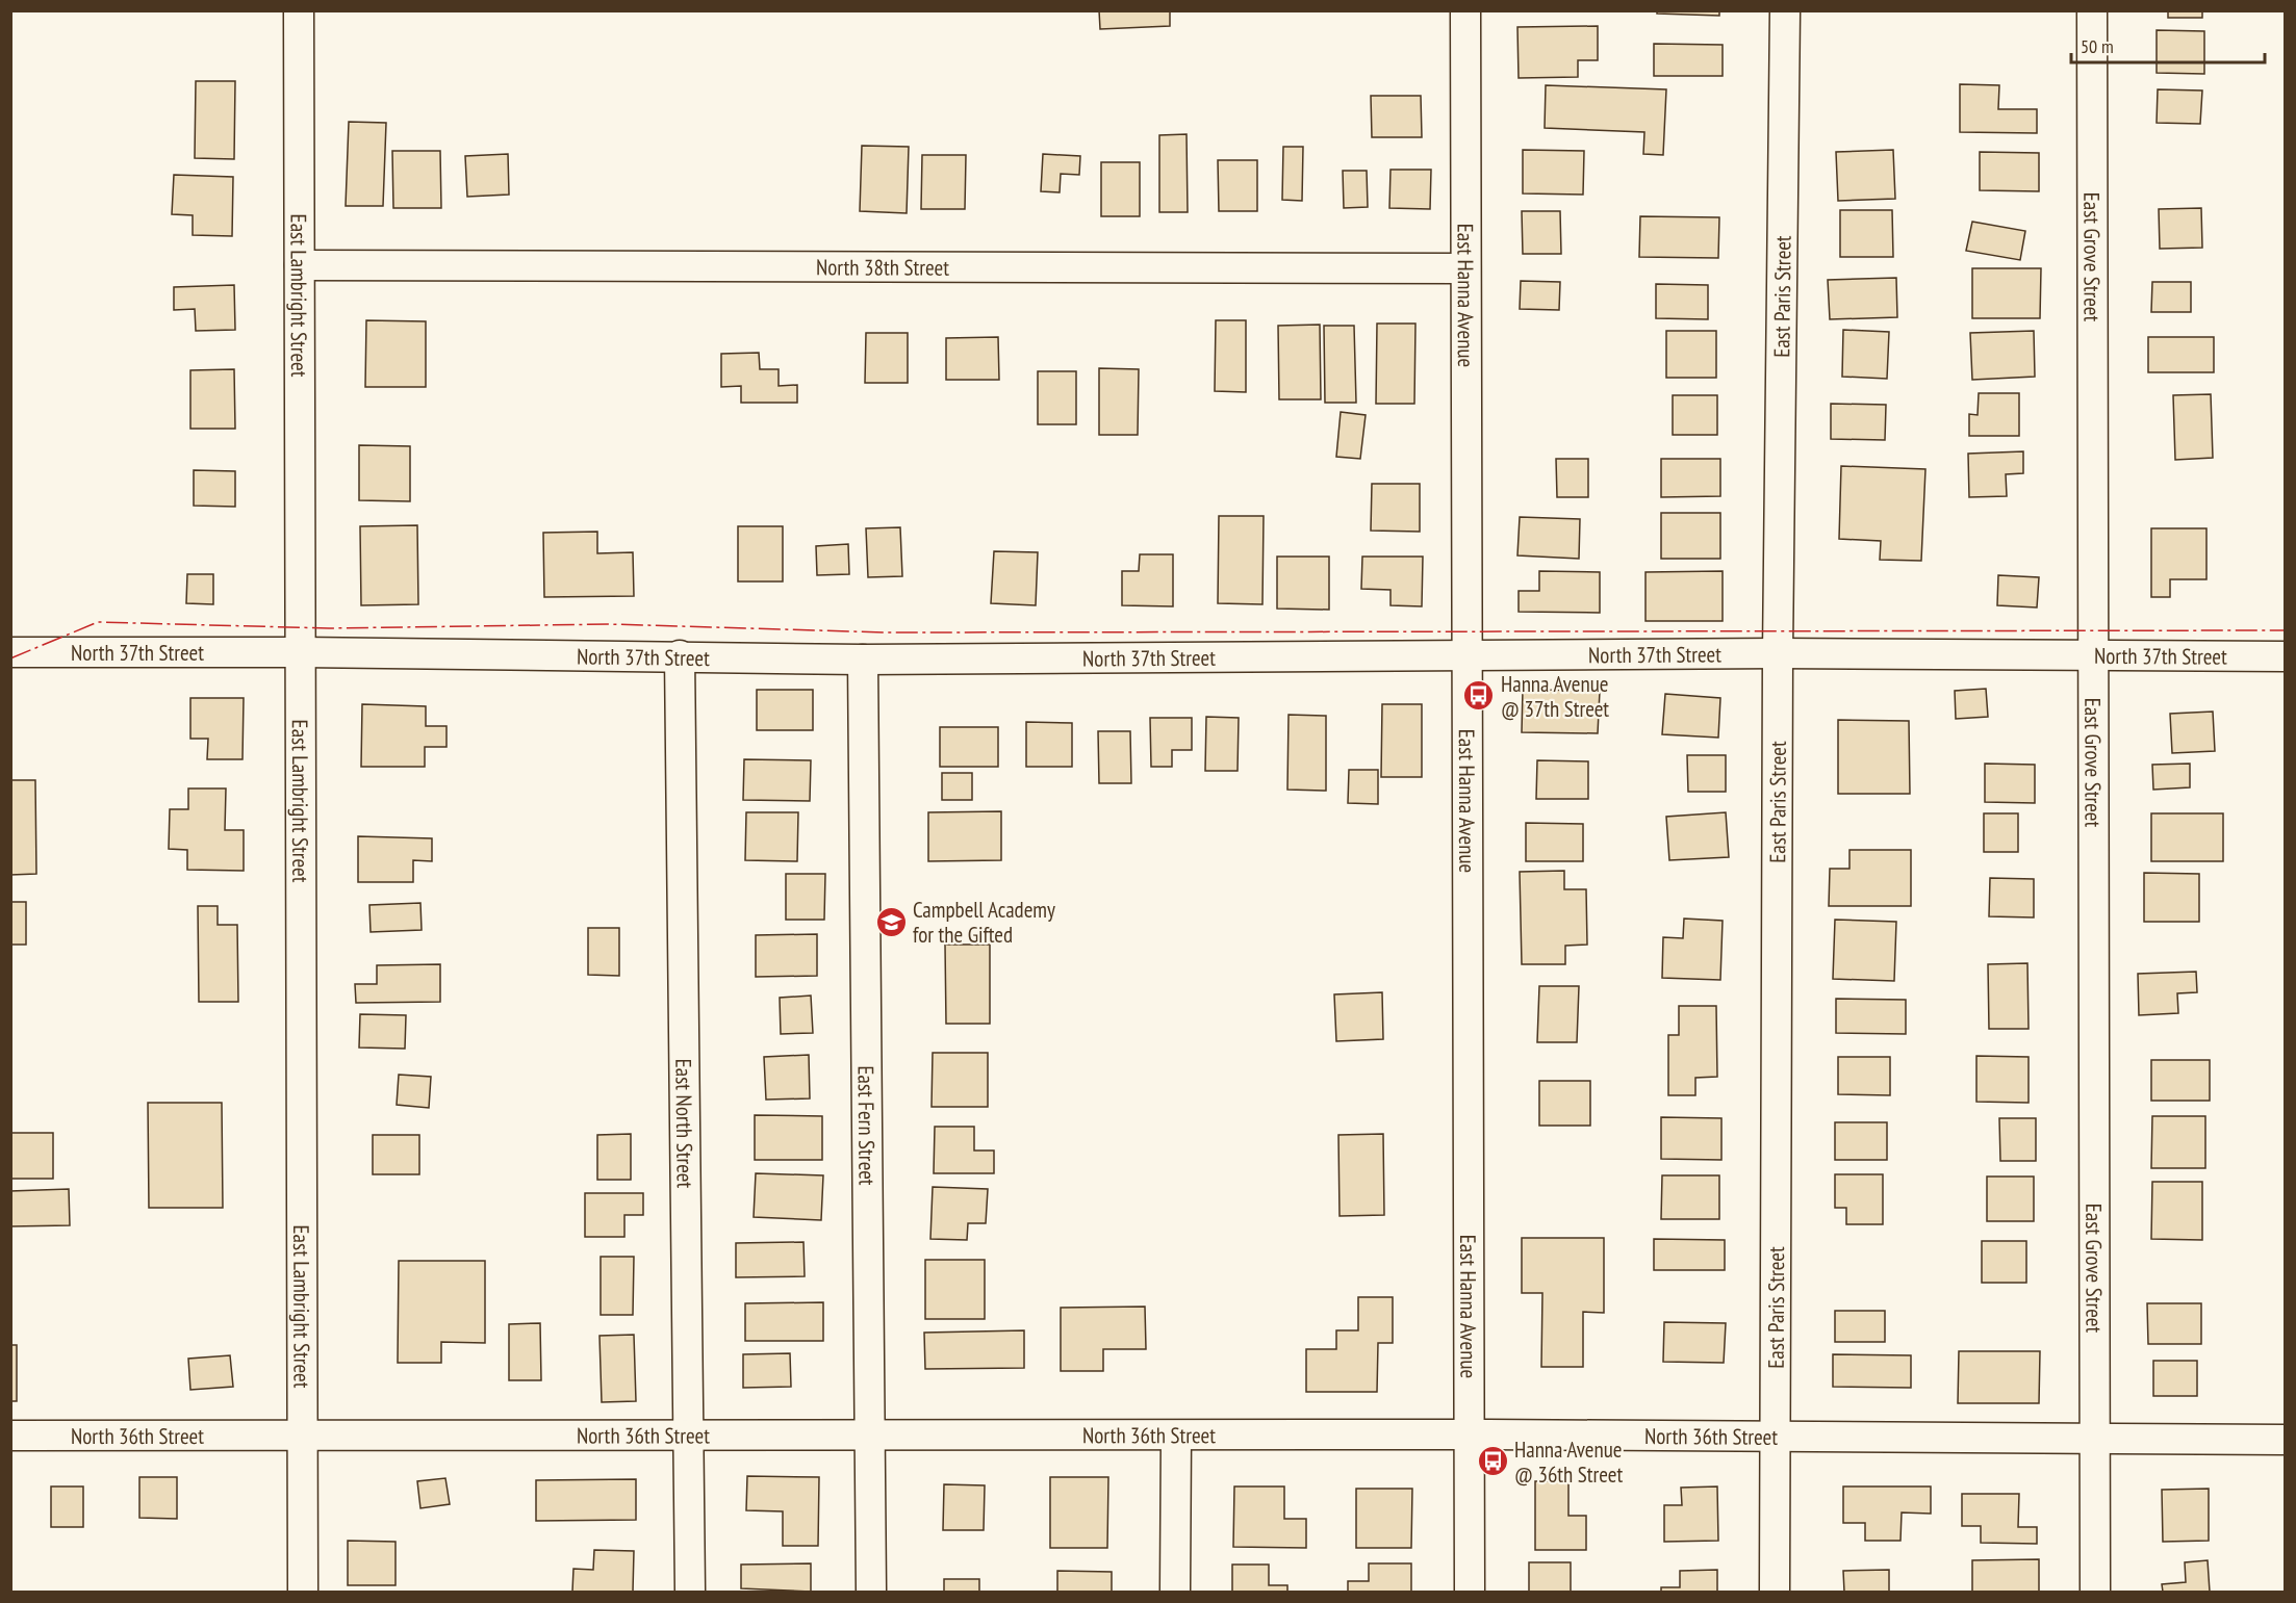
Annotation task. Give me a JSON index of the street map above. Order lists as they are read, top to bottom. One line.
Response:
{"streets":{"street":["East Grove Street","North 38th Street","East Lambright Street","East Hanna Avenue","East Paris Street","North 37th Street","East North Street","East Fern Street","North 36th Street"]},"crossings":[["East Grove Street","North 37th Street"],["East Grove Street","North 36th Street"],["North 38th Street","East Lambright Street"],["North 38th Street","East Hanna Avenue"],["East Lambright Street","North 37th Street"],["East Lambright Street","North 36th Street"],["East Hanna Avenue","North 37th Street"],["East Hanna Avenue","North 36th Street"],["East Paris Street","North 37th Street"],["East Paris Street","North 36th Street"],["North 37th Street","East North Street"],["North 37th Street","East Fern Street"],["East North Street","North 36th Street"],["East Fern Street","North 36th Street"]],"places":{"bus stop":["Hanna Avenue @ 37th Street","Hanna Avenue @ 36th Street"],"school or university":["Campbell Academy for the Gifted"]},"scale_bar":"50 m"}
